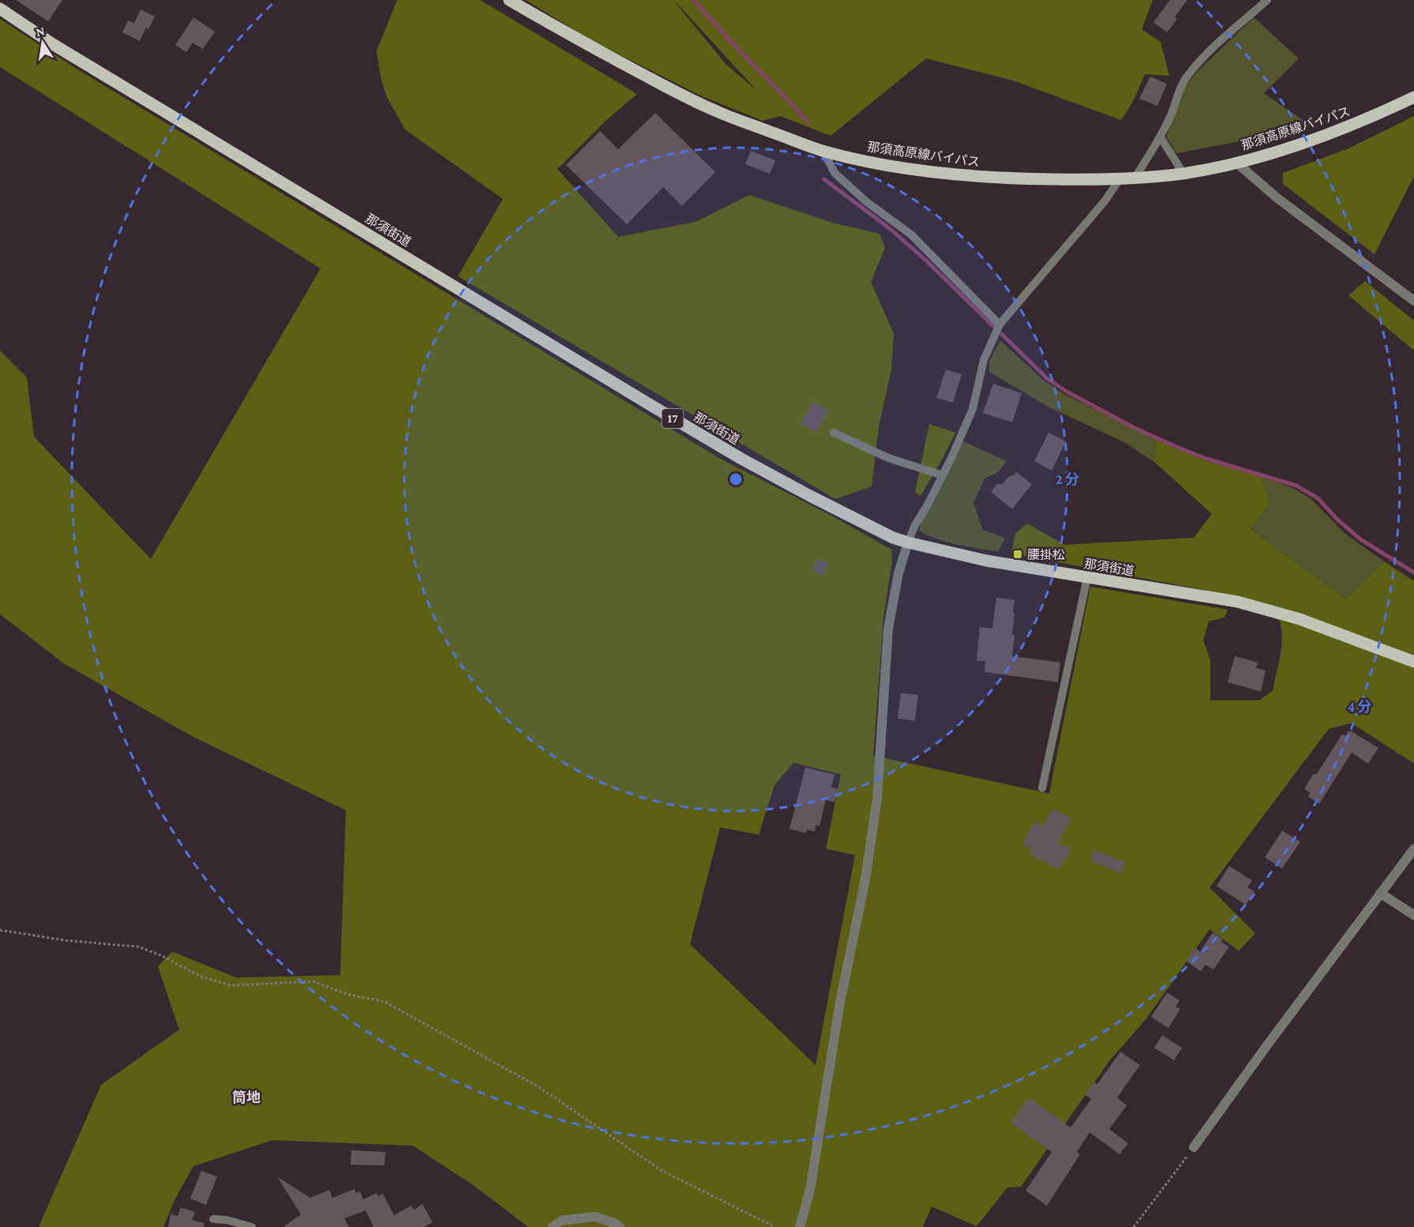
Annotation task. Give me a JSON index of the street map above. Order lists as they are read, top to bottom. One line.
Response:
{"streets":{"main road":["那須高原線バイパス","那須街道","17"]},"districts":["筒地"],"places":{"transit":["腰掛松"]},"north":"top","rings":["2 分","4 分"]}
